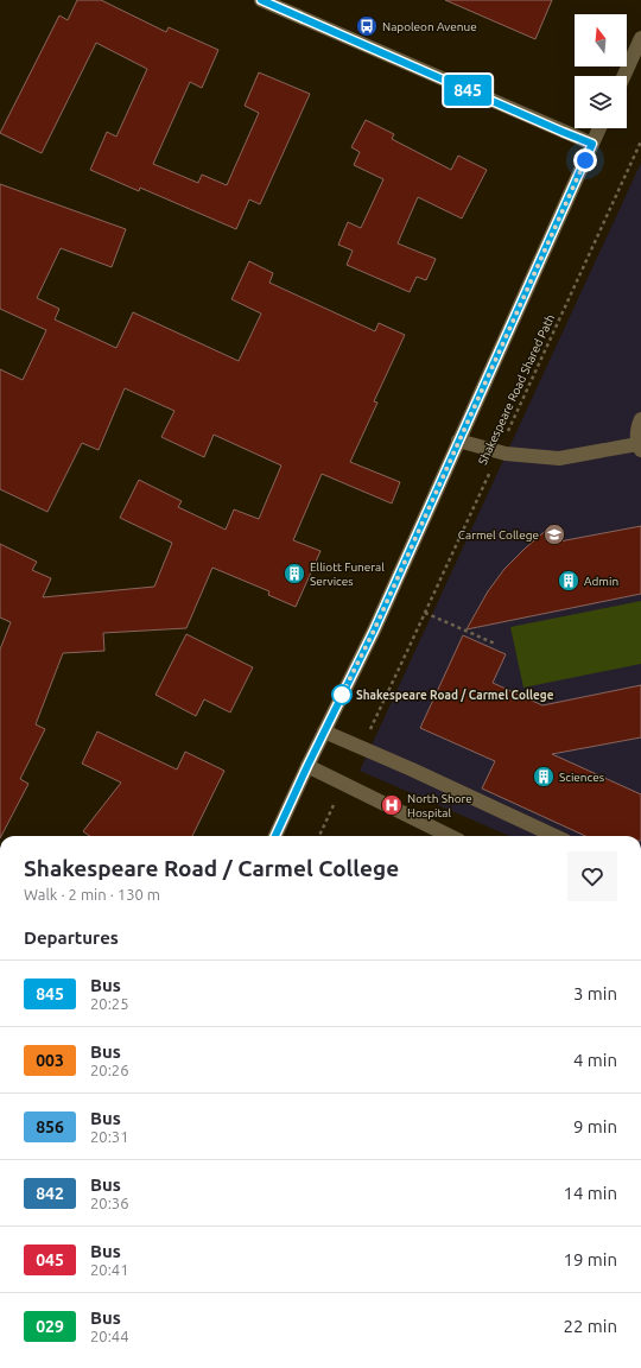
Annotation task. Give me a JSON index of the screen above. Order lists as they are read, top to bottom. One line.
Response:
{"streets":{"path":["Shakespeare Road Shared Path"]},"places":{"bus stop":["Napoleon Avenue"],"school or university":["Carmel College"],"building":["Elliott Funeral Services","Admin","Sciences"],"other":["Shakespeare Road / Carmel College"],"hospital":["North Shore Hospital"]},"lines":["bus line 845"],"north":"top","page":{"on_map":"845","heading":[["Shakespeare Road / Carmel College","Walk · 2 min · 130 m"],"Departures"],"list":[{"mark":"845","name":"Bus","note":"20:25","value":"3 min"},{"mark":"003","name":"Bus","note":"20:26","value":"4 min"},{"mark":"856","name":"Bus","note":"20:31","value":"9 min"},{"mark":"842","name":"Bus","note":"20:36","value":"14 min"},{"mark":"045","name":"Bus","note":"20:41","value":"19 min"},{"mark":"029","name":"Bus","note":"20:44","value":"22 min"}]}}
